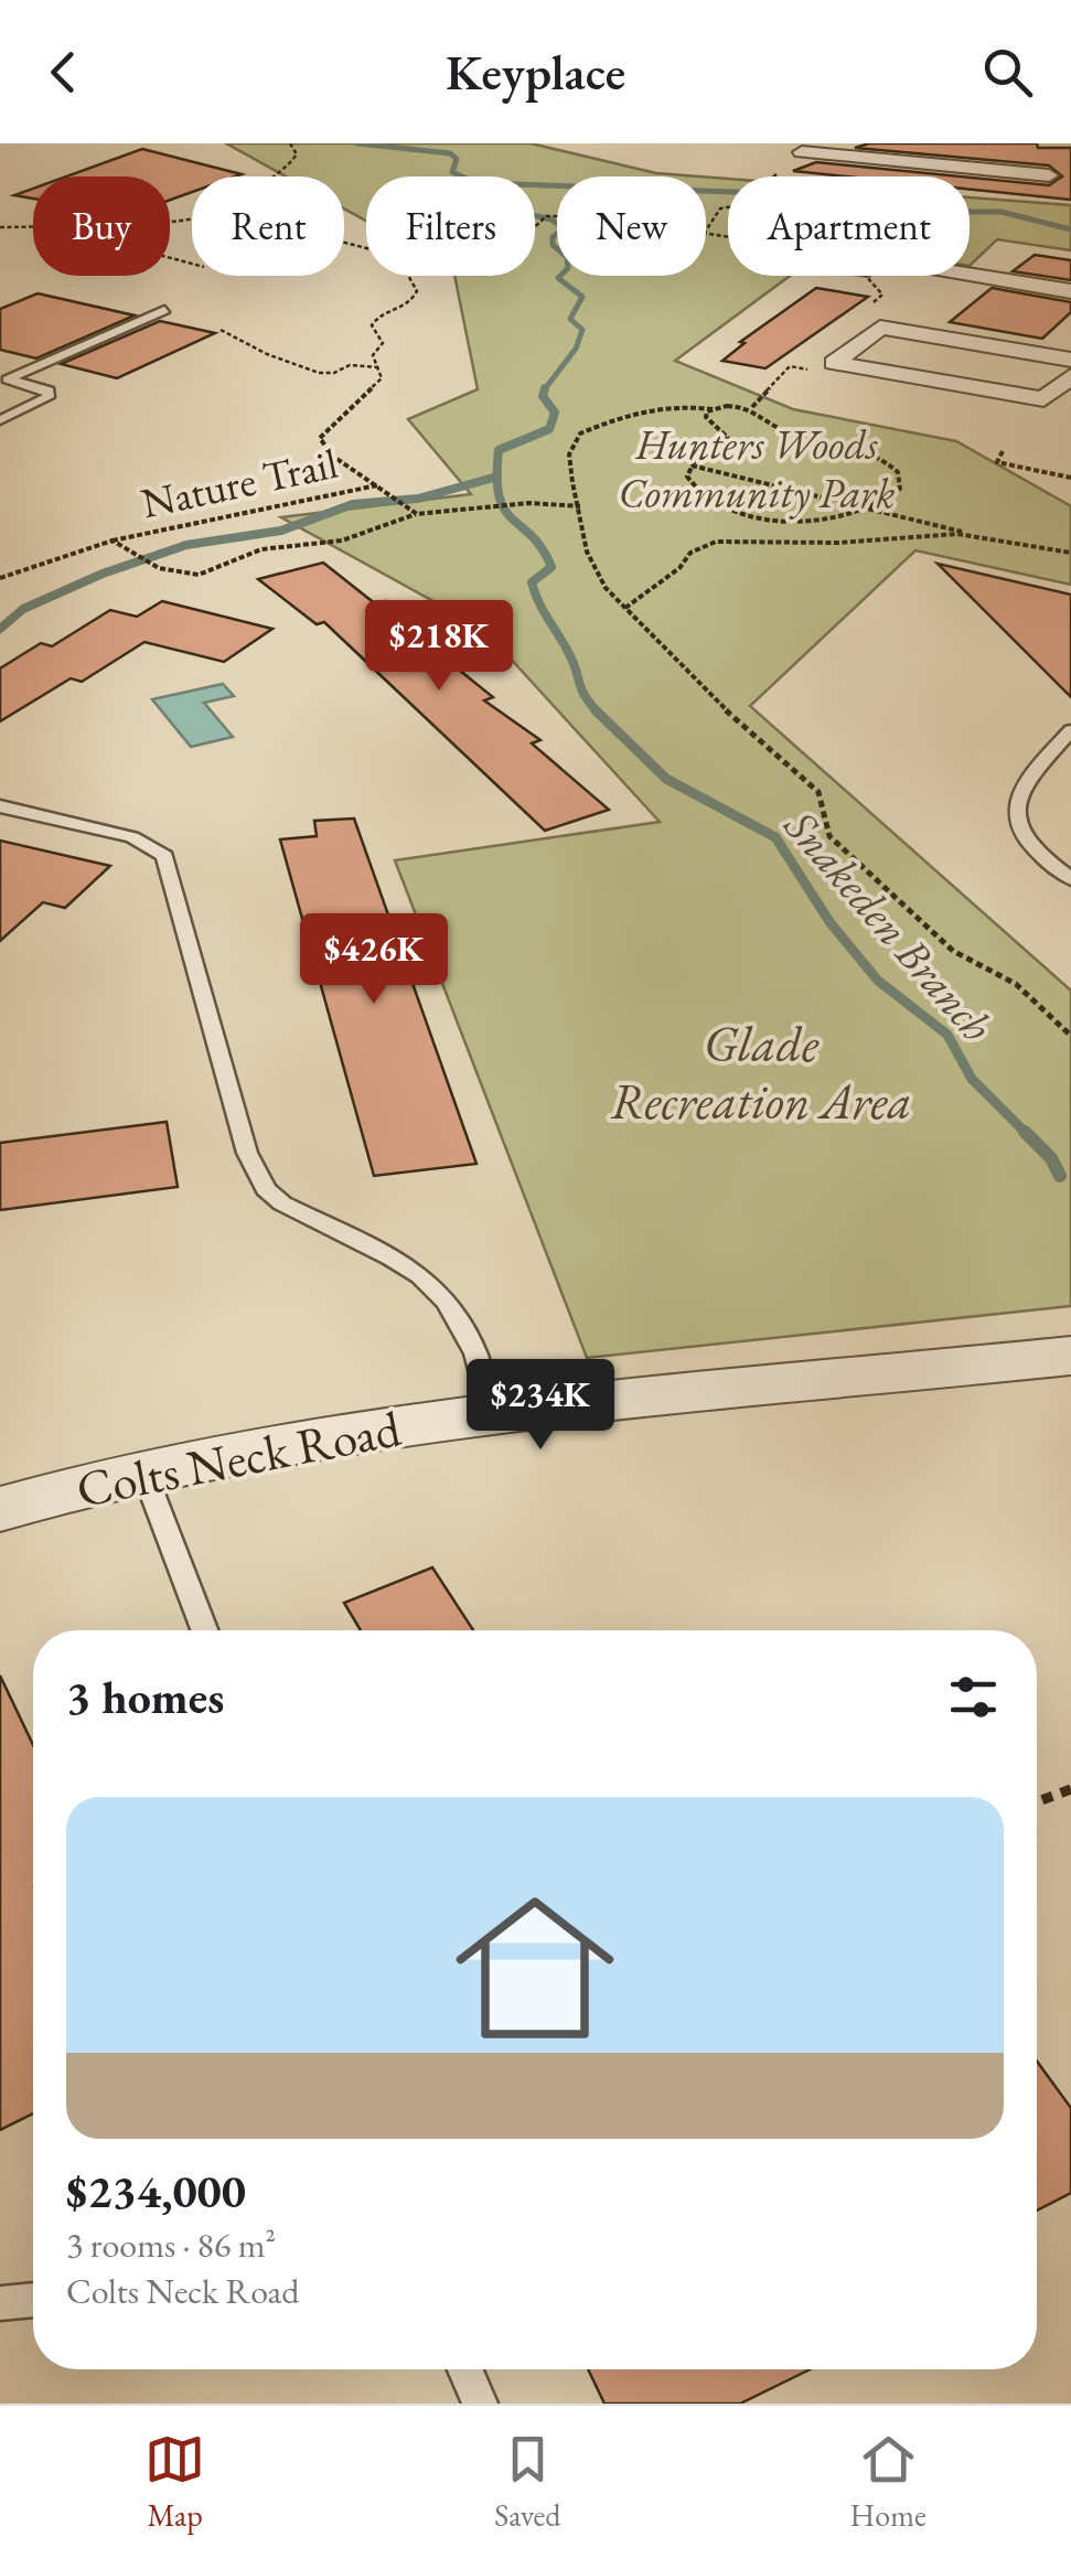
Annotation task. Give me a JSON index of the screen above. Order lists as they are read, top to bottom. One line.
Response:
{"streets":{"street":["Colts Neck Road"],"path":["Nature Trail"]},"water":["Snakeden Branch"],"parks":["Hunters Woods Community Park","Glade Recreation Area"],"page":{"header":"Keyplace","chip":["Buy","Rent","Filters","New","Apartment"],"price":["$218K","$426K","$234K"],"heading":"3 homes","list":[{"name":"$234,000","note":"3 rooms · 86 m² · Colts Neck Road"}],"tabs":["Map","Saved","Home"]}}
